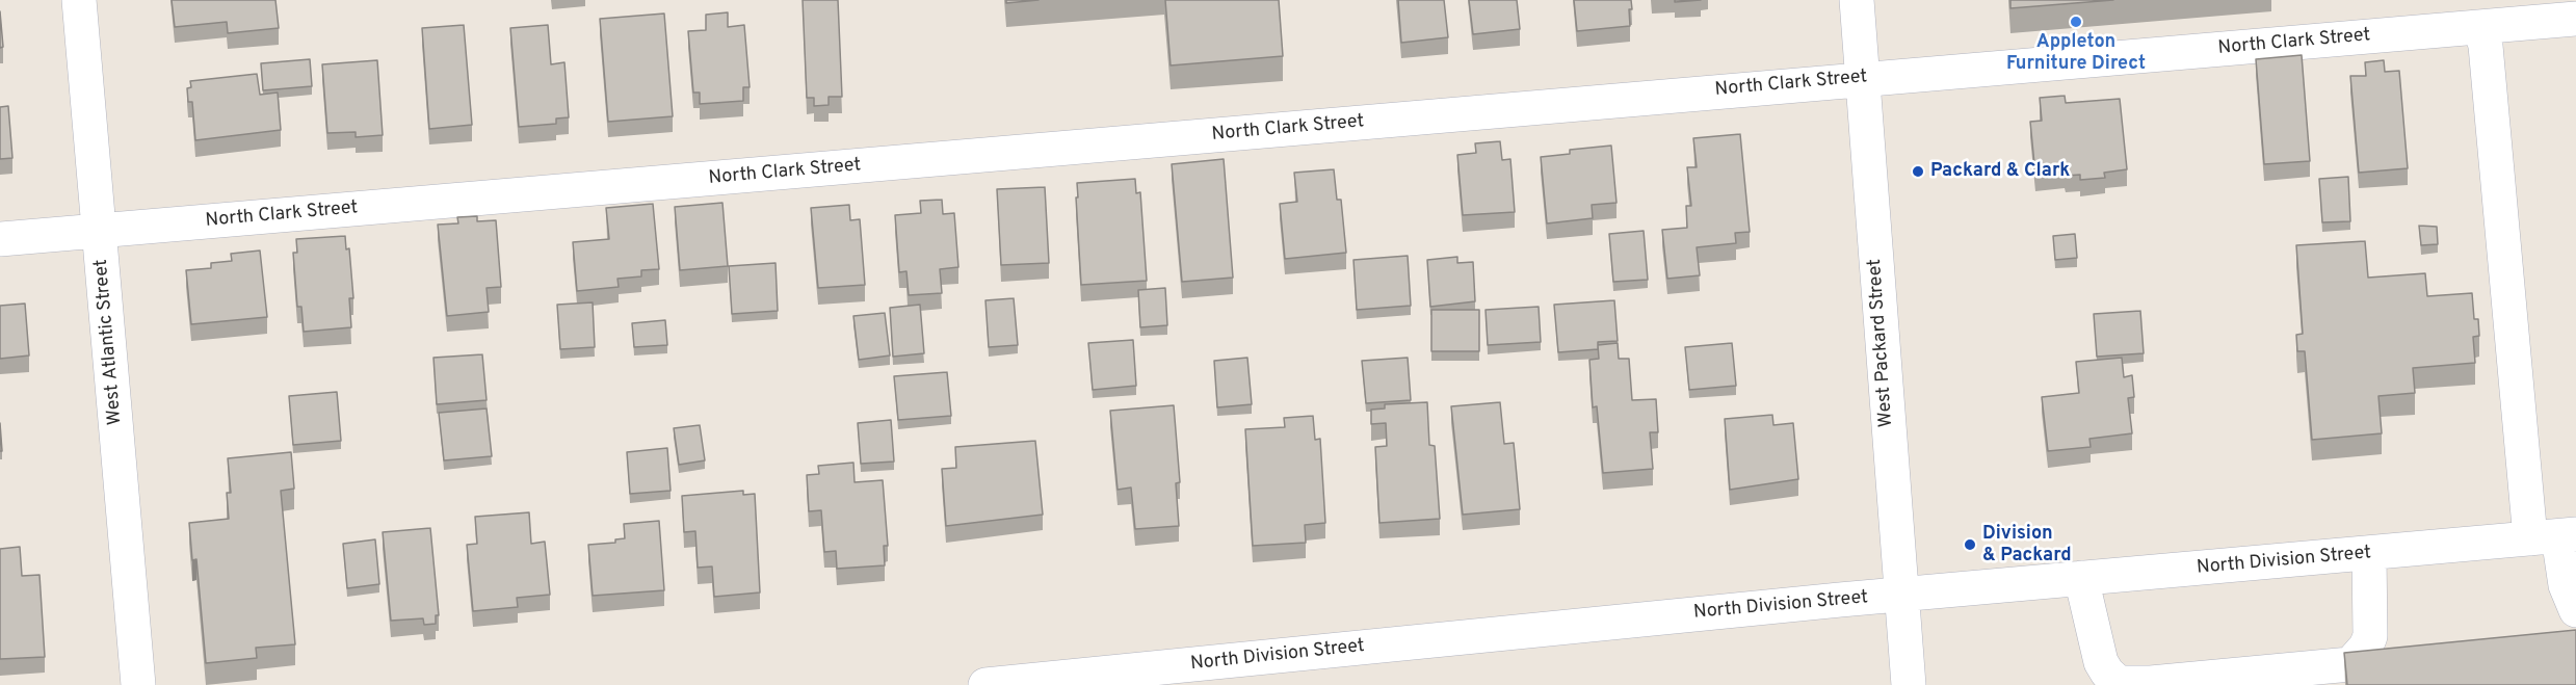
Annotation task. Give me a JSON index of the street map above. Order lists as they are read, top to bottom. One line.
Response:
{"streets":{"street":["North Clark Street","West Atlantic Street","West Packard Street","North Division Street"]},"crossings":[["North Clark Street","West Atlantic Street"],["North Clark Street","West Packard Street"],["West Packard Street","North Division Street"]],"places":["Appleton Furniture Direct","Packard & Clark","Division & Packard"]}
